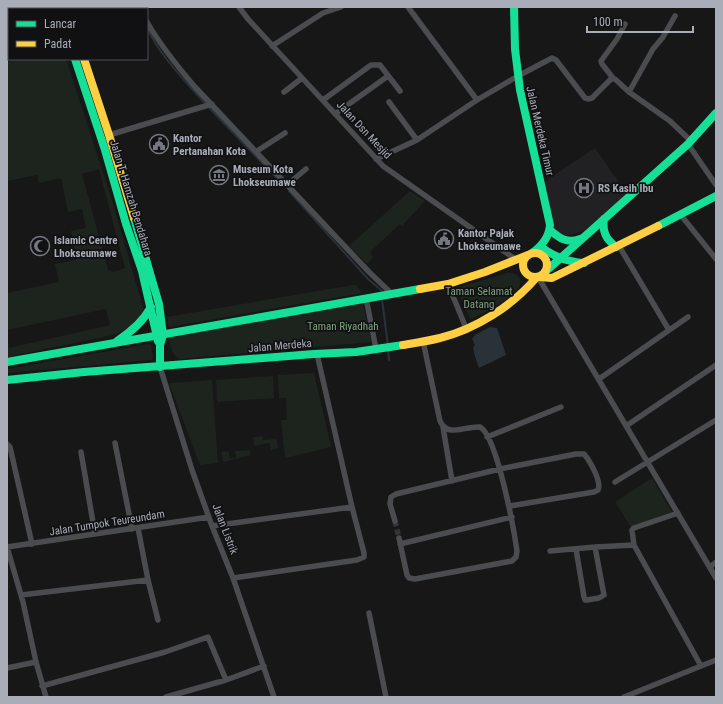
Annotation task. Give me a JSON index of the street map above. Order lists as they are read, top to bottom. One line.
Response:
{"streets":{"main road":["Jalan Merdeka Timur","Jalan T. Hamzah Bendahara","Jalan Merdeka"],"street":["Jalan Dsn Mesjid","Jalan Tumpok Teureundam","Jalan Listrik"]},"crossings":[["Jalan T. Hamzah Bendahara","Jalan Merdeka"],["Jalan T. Hamzah Bendahara","Jalan Listrik"],["Jalan Merdeka","Jalan Listrik"],["Jalan Tumpok Teureundam","Jalan Listrik"]],"parks":["Taman Selamat Datang","Taman Riyadhah"],"places":{"public building":["Kantor Pertanahan Kota","Kantor Pajak Lhokseumawe"],"museum":["Museum Kota Lhokseumawe"],"hospital":["RS Kasih Ibu"],"mosque":["Islamic Centre Lhokseumawe"]},"legend":["Lancar","Padat"],"scale_bar":"100 m"}
